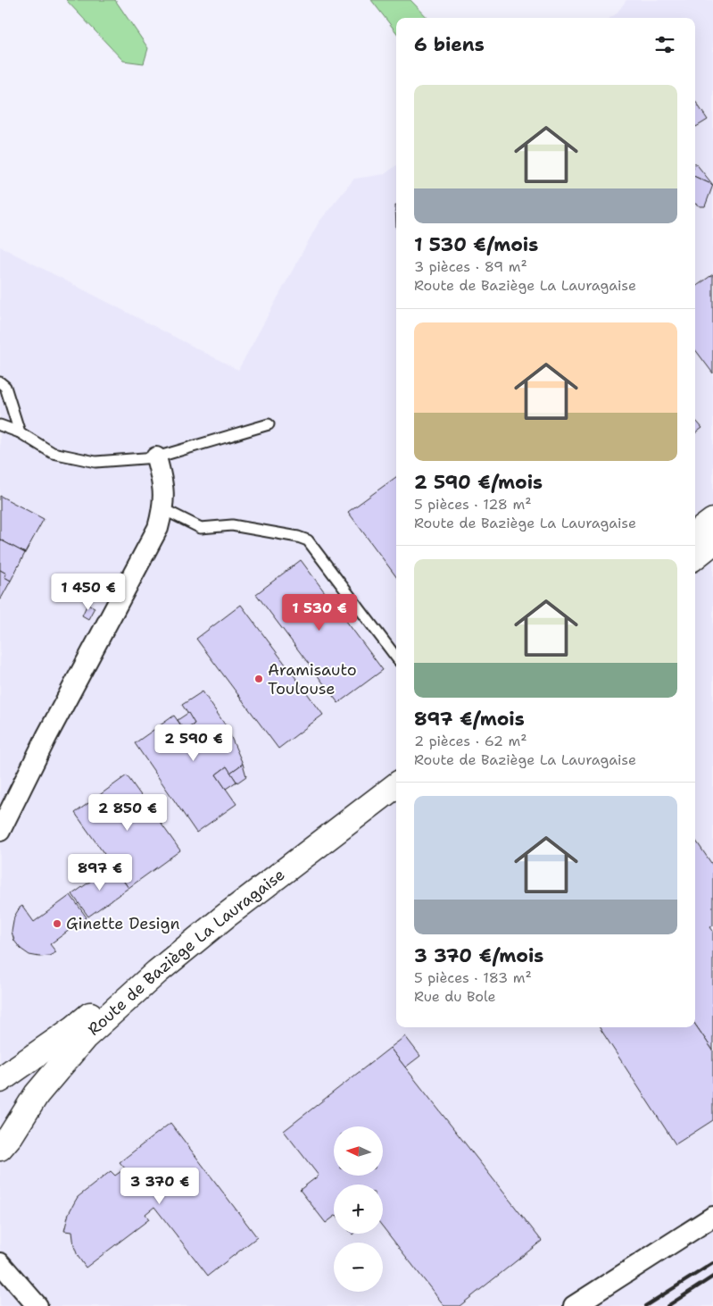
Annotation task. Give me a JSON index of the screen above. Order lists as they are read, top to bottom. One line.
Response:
{"streets":{"main road":["Route de Baziège La Lauragaise"]},"places":["Aramisauto Toulouse","Ginette Design"],"north":"left","page":{"heading":"6 biens","list":[{"name":"1 530 €/mois","note":"3 pièces · 89 m² · Route de Baziège La Lauragaise"},{"name":"2 590 €/mois","note":"5 pièces · 128 m² · Route de Baziège La Lauragaise"},{"name":"897 €/mois","note":"2 pièces · 62 m² · Route de Baziège La Lauragaise"},{"name":"3 370 €/mois","note":"5 pièces · 183 m² · Rue du Bole"}],"price":["1 450 €","1 530 €","2 590 €","2 850 €","897 €","3 370 €"],"map_buttons":["+","−"]}}
